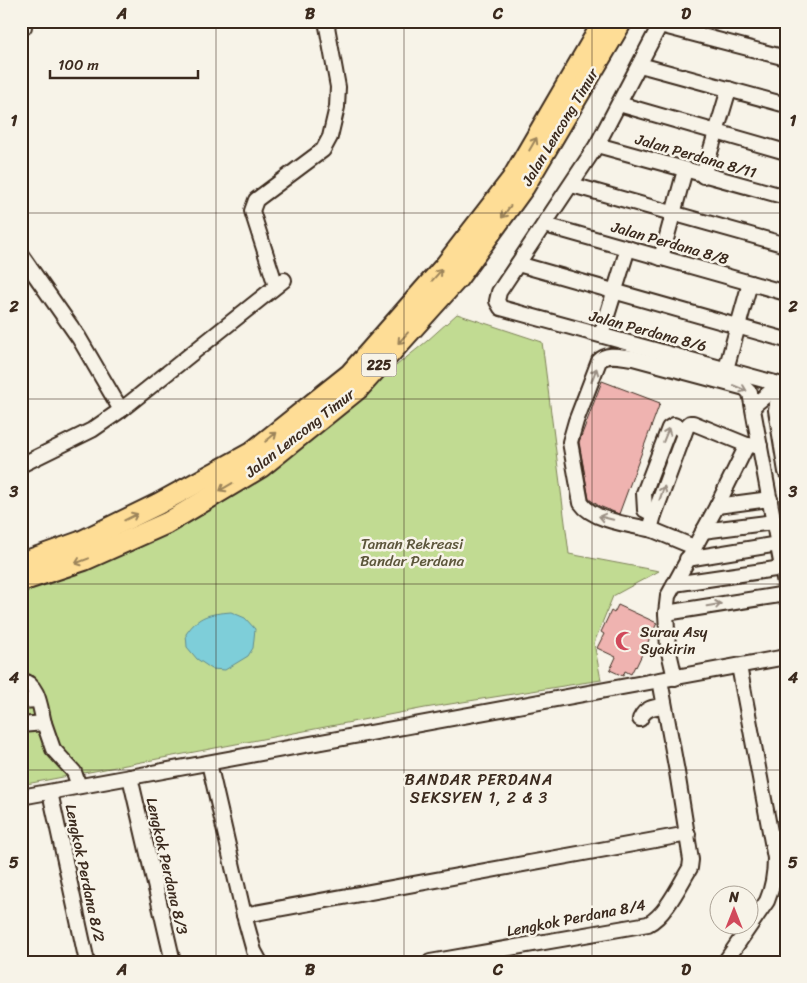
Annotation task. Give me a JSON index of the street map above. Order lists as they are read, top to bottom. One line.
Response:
{"streets":{"highway":["Jalan Lencong Timur","225"],"street":["Jalan Perdana 8/11","Jalan Perdana 8/8","Jalan Perdana 8/6","Lengkok Perdana 8/3","Lengkok Perdana 8/2","Lengkok Perdana 8/4"]},"districts":["BANDAR PERDANA SEKSYEN 1, 2 & 3"],"parks":["Taman Rekreasi Bandar Perdana"],"places":{"mosque":["Surau Asy Syakirin"]},"scale_bar":"100 m","north":"top","grid":{"columns":["A","B","C","D"],"rows":["1","2","3","4","5"]}}
